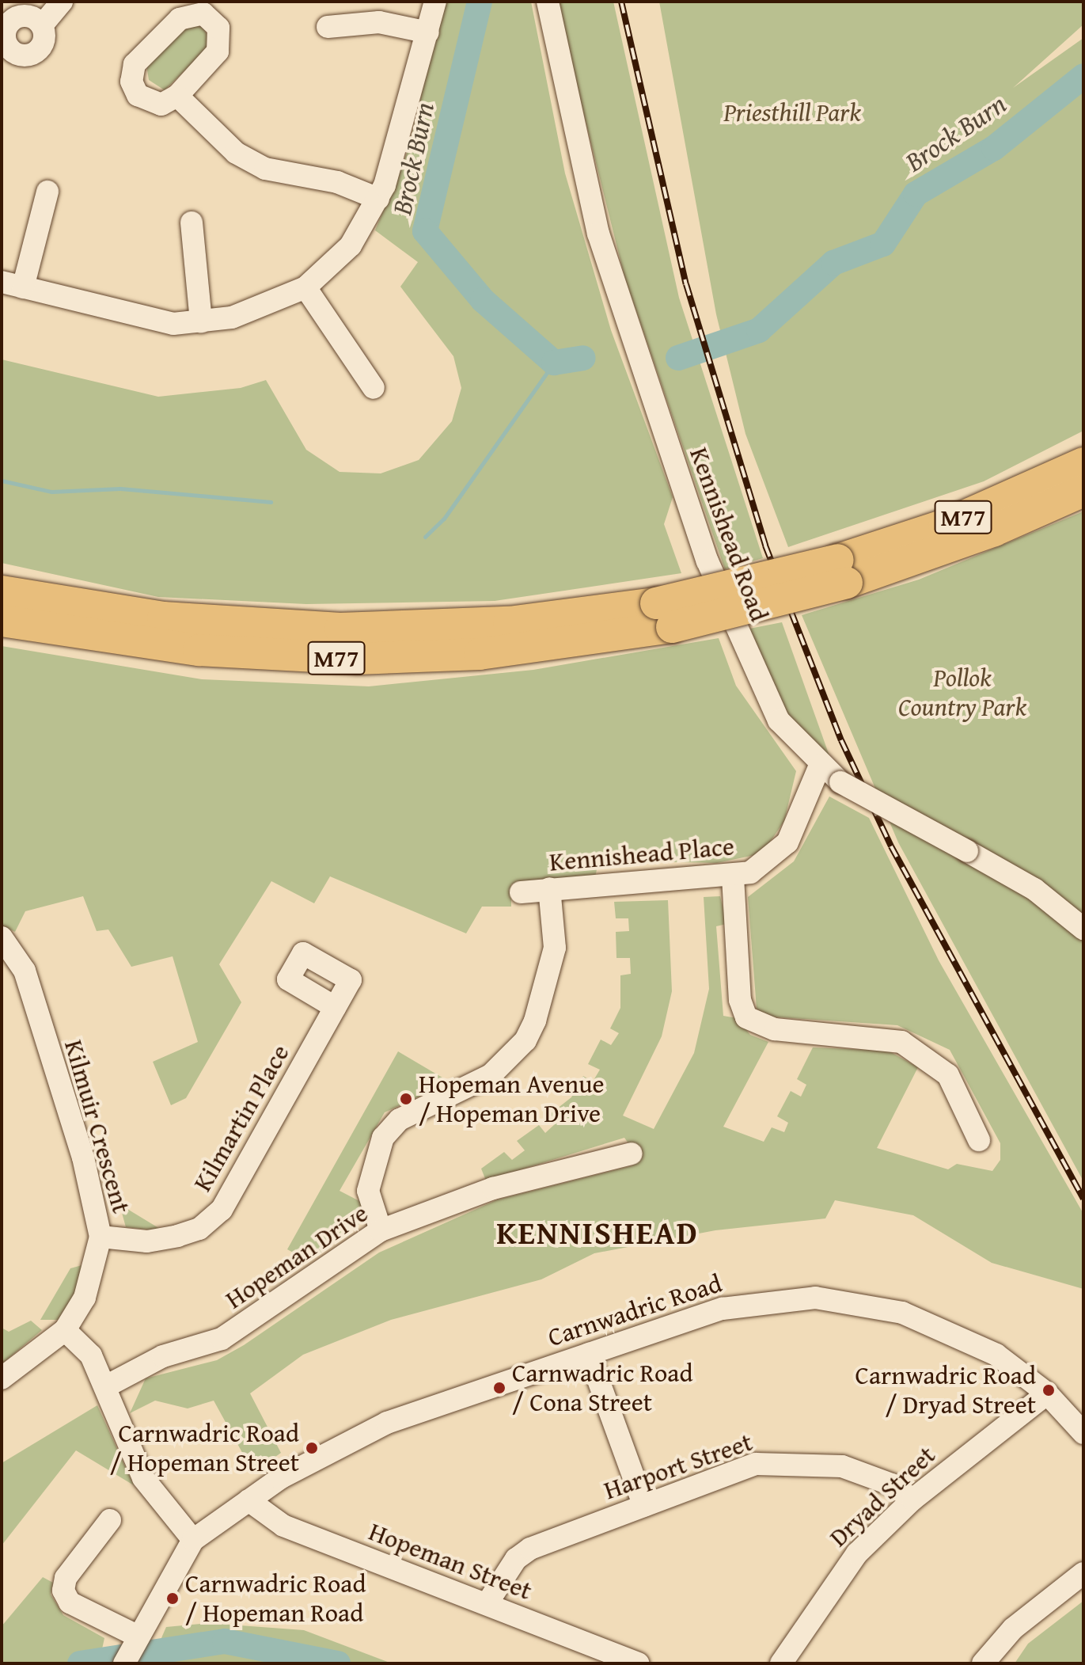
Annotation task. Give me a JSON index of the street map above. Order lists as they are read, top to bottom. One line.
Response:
{"streets":{"highway":["M77"],"street":["Kennishead Road","Kennishead Place","Kilmartin Place","Kilmuir Crescent","Hopeman Drive","Carnwadric Road","Harport Street","Dryad Street","Hopeman Street"]},"crossings":[["Kennishead Road","Kennishead Place"],["Kilmartin Place","Kilmuir Crescent"],["Carnwadric Road","Dryad Street"],["Carnwadric Road","Hopeman Street"],["Harport Street","Dryad Street"],["Harport Street","Hopeman Street"]],"districts":["KENNISHEAD"],"water":["Brock Burn"],"parks":["Priesthill Park","Pollok Country Park"],"places":["Hopeman Avenue / Hopeman Drive","Carnwadric Road / Cona Street","Carnwadric Road / Dryad Street","Carnwadric Road / Hopeman Street","Carnwadric Road / Hopeman Road"]}
